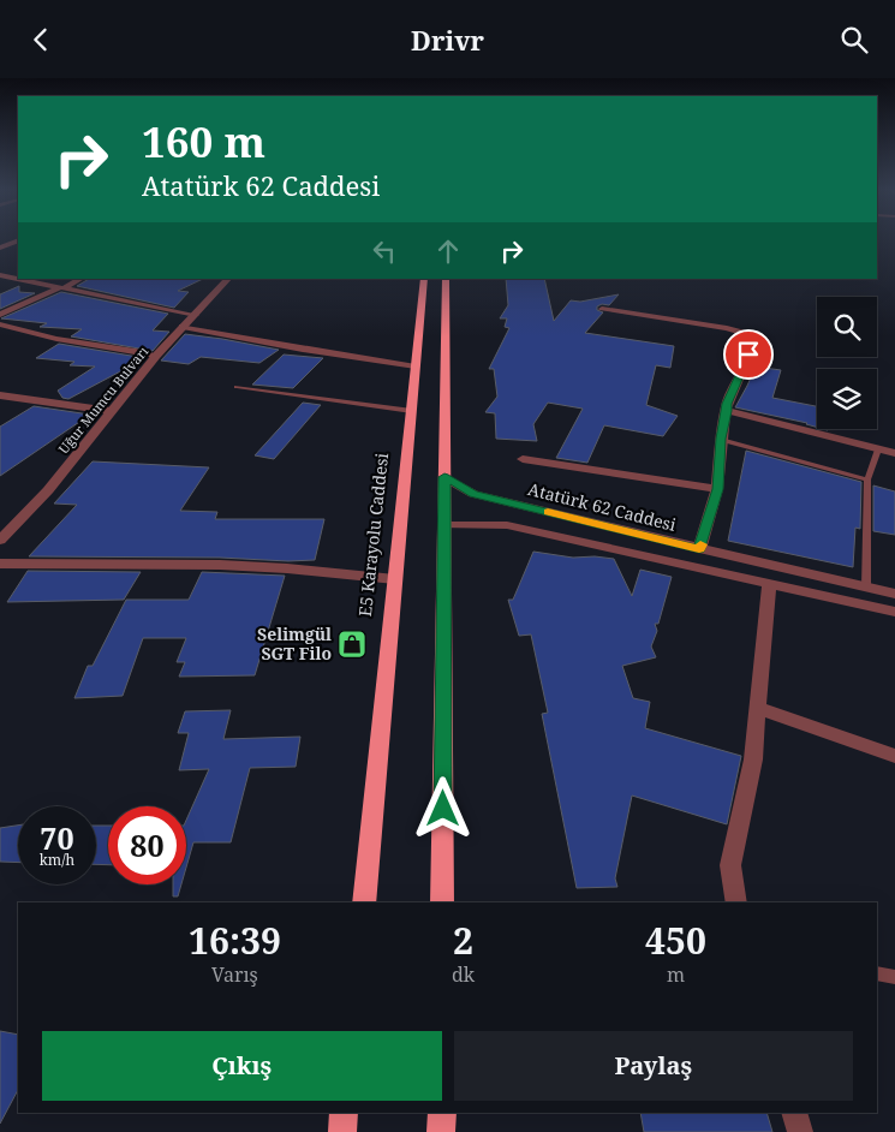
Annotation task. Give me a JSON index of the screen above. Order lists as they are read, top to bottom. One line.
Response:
{"streets":{"highway":["E5 Karayolu Caddesi"],"street":["Uğur Mumcu Bulvarı","Atatürk 62 Caddesi"]},"places":{"shop":["Selimgül SGT Filo"]},"page":{"header":"Drivr","turn":["160 m","Atatürk 62 Caddesi"],"speed":"70 km/h","limit":"80","eta":["16:39","Varış","2","dk","450","m"],"buttons":["Çıkış","Paylaş"]}}
